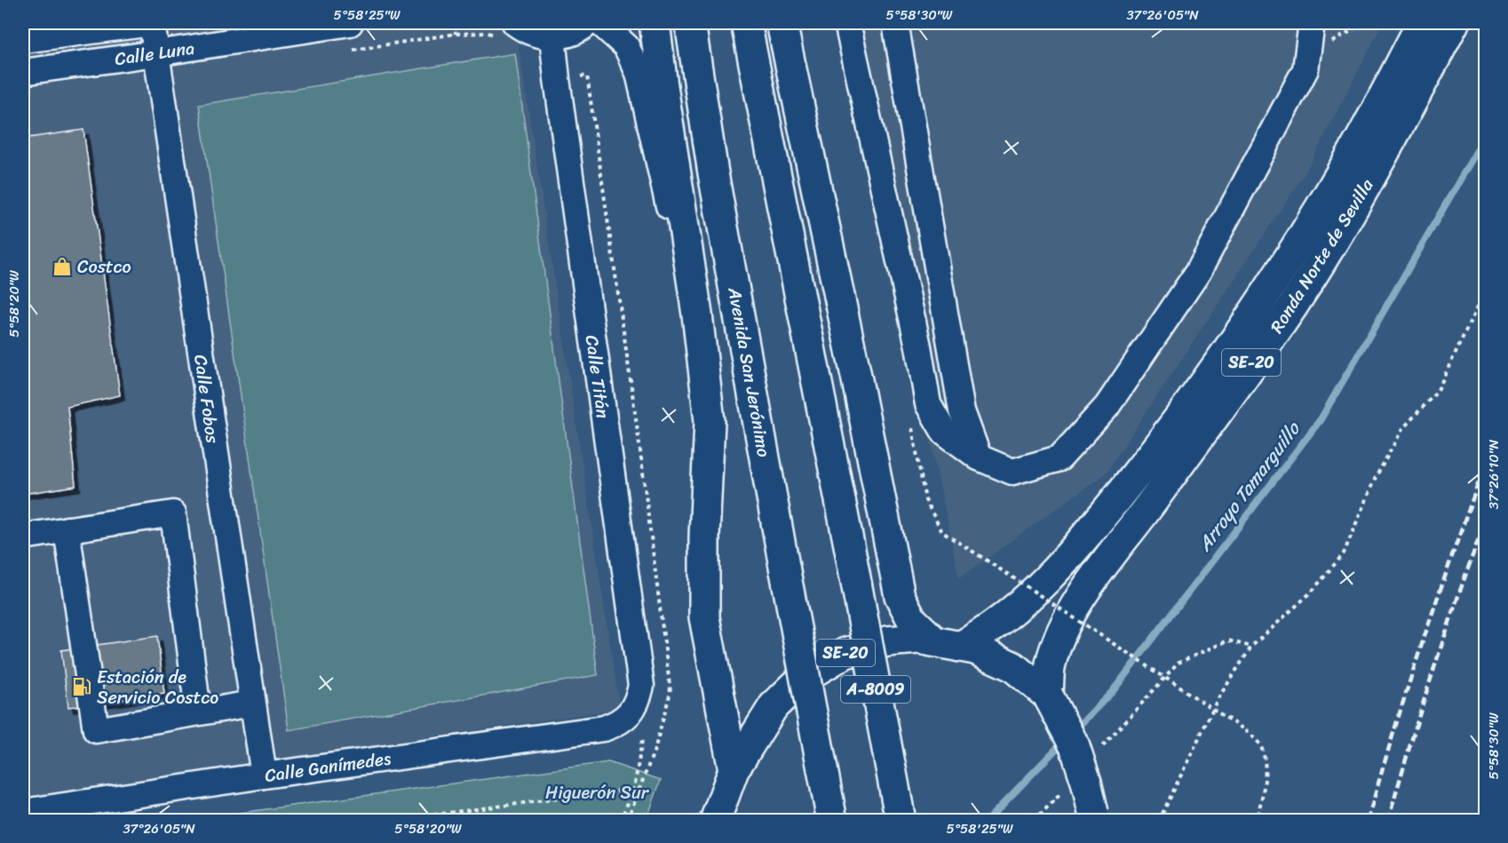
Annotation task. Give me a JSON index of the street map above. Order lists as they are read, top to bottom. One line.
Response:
{"streets":{"main road":["Ronda Norte de Sevilla","SE-20","Avenida San Jerónimo","A-8009"],"street":["Calle Luna","Calle Titán","Calle Fobos","Calle Ganímedes"]},"crossings":[["Calle Luna","Calle Fobos"],["Ronda Norte de Sevilla","SE-20"],["Calle Titán","Calle Ganímedes"],["Calle Fobos","Calle Ganímedes"]],"water":["Arroyo Tamarguillo"],"parks":["Higuerón Sur"],"places":{"shop":["Costco"],"fuel station":["Estación de Servicio Costco"]},"coordinates":["5°58'25\"W","5°58'30\"W","37°26'05\"N","5°58'20\"W","37°26'10\"N"]}
